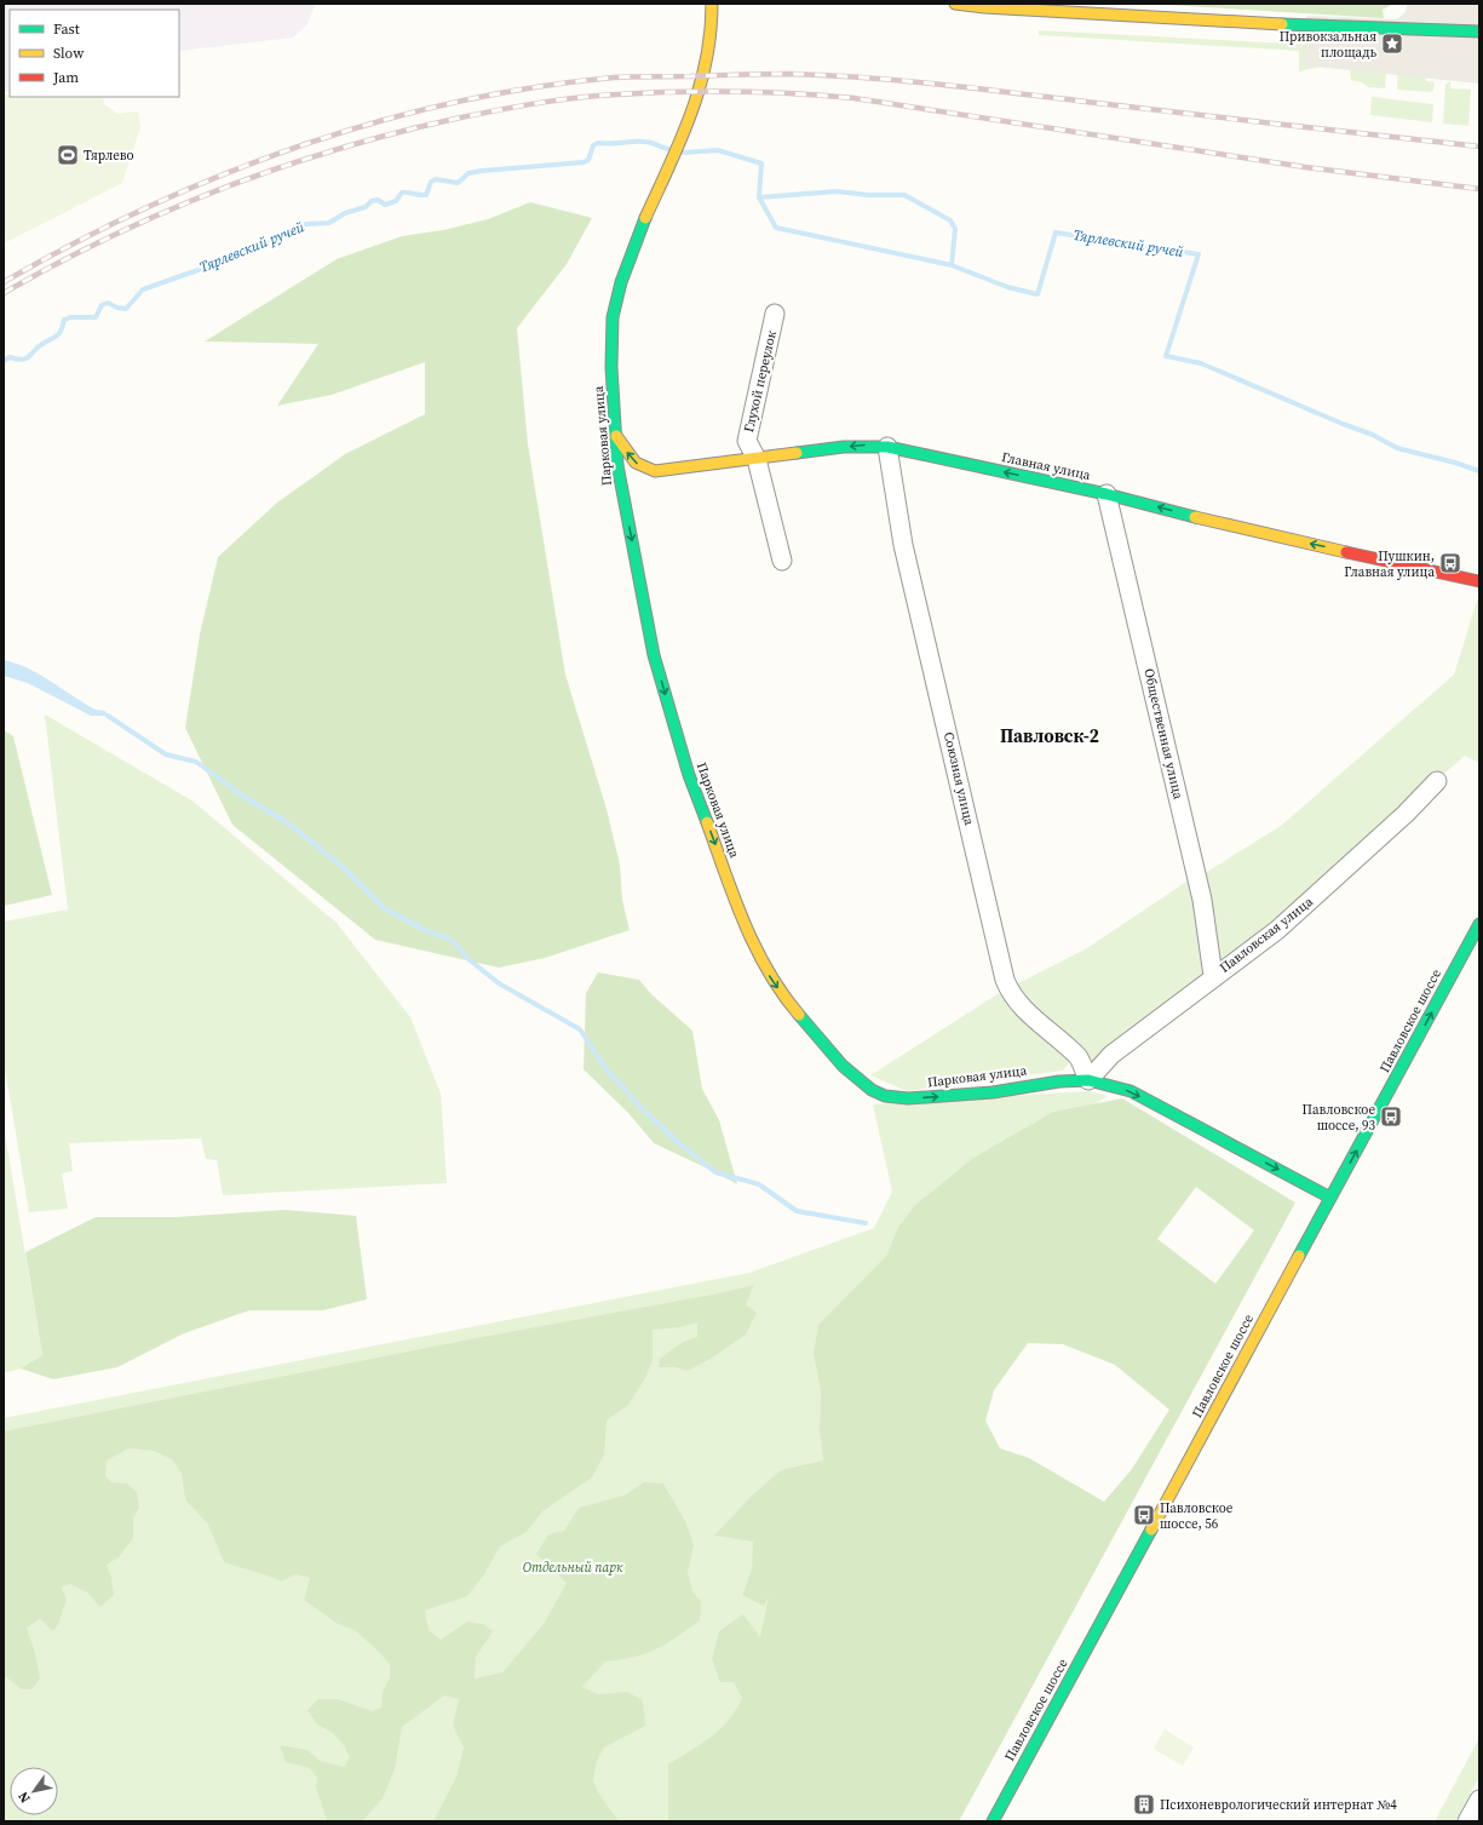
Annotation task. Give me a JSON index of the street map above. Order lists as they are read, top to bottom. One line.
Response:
{"streets":{"main road":["Парковая улица","Главная улица","Павловское шоссе"],"street":["Глухой переулок","Общественная улица","Союзная улица","Павловская улица"]},"crossings":[["Глухой переулок","Главная улица"],["Парковая улица","Главная улица"],["Парковая улица","Союзная улица"],["Парковая улица","Павловская улица"],["Парковая улица","Павловское шоссе"],["Главная улица","Общественная улица"],["Главная улица","Союзная улица"],["Общественная улица","Павловская улица"],["Союзная улица","Павловская улица"]],"one_way":["Парковая улица","Главная улица"],"districts":["Павловск-2"],"water":["Тярлевский ручей"],"parks":["Отдельный парк"],"places":{"place":["Привокзальная площадь"],"sports":["Тярлево"],"bus stop":["Пушкин, Главная улица","Павловское шоссе, 93","Павловское шоссе, 56"],"building":["Психоневрологический интернат №4"]},"legend":["Fast","Slow","Jam"],"north":"bottom left"}
